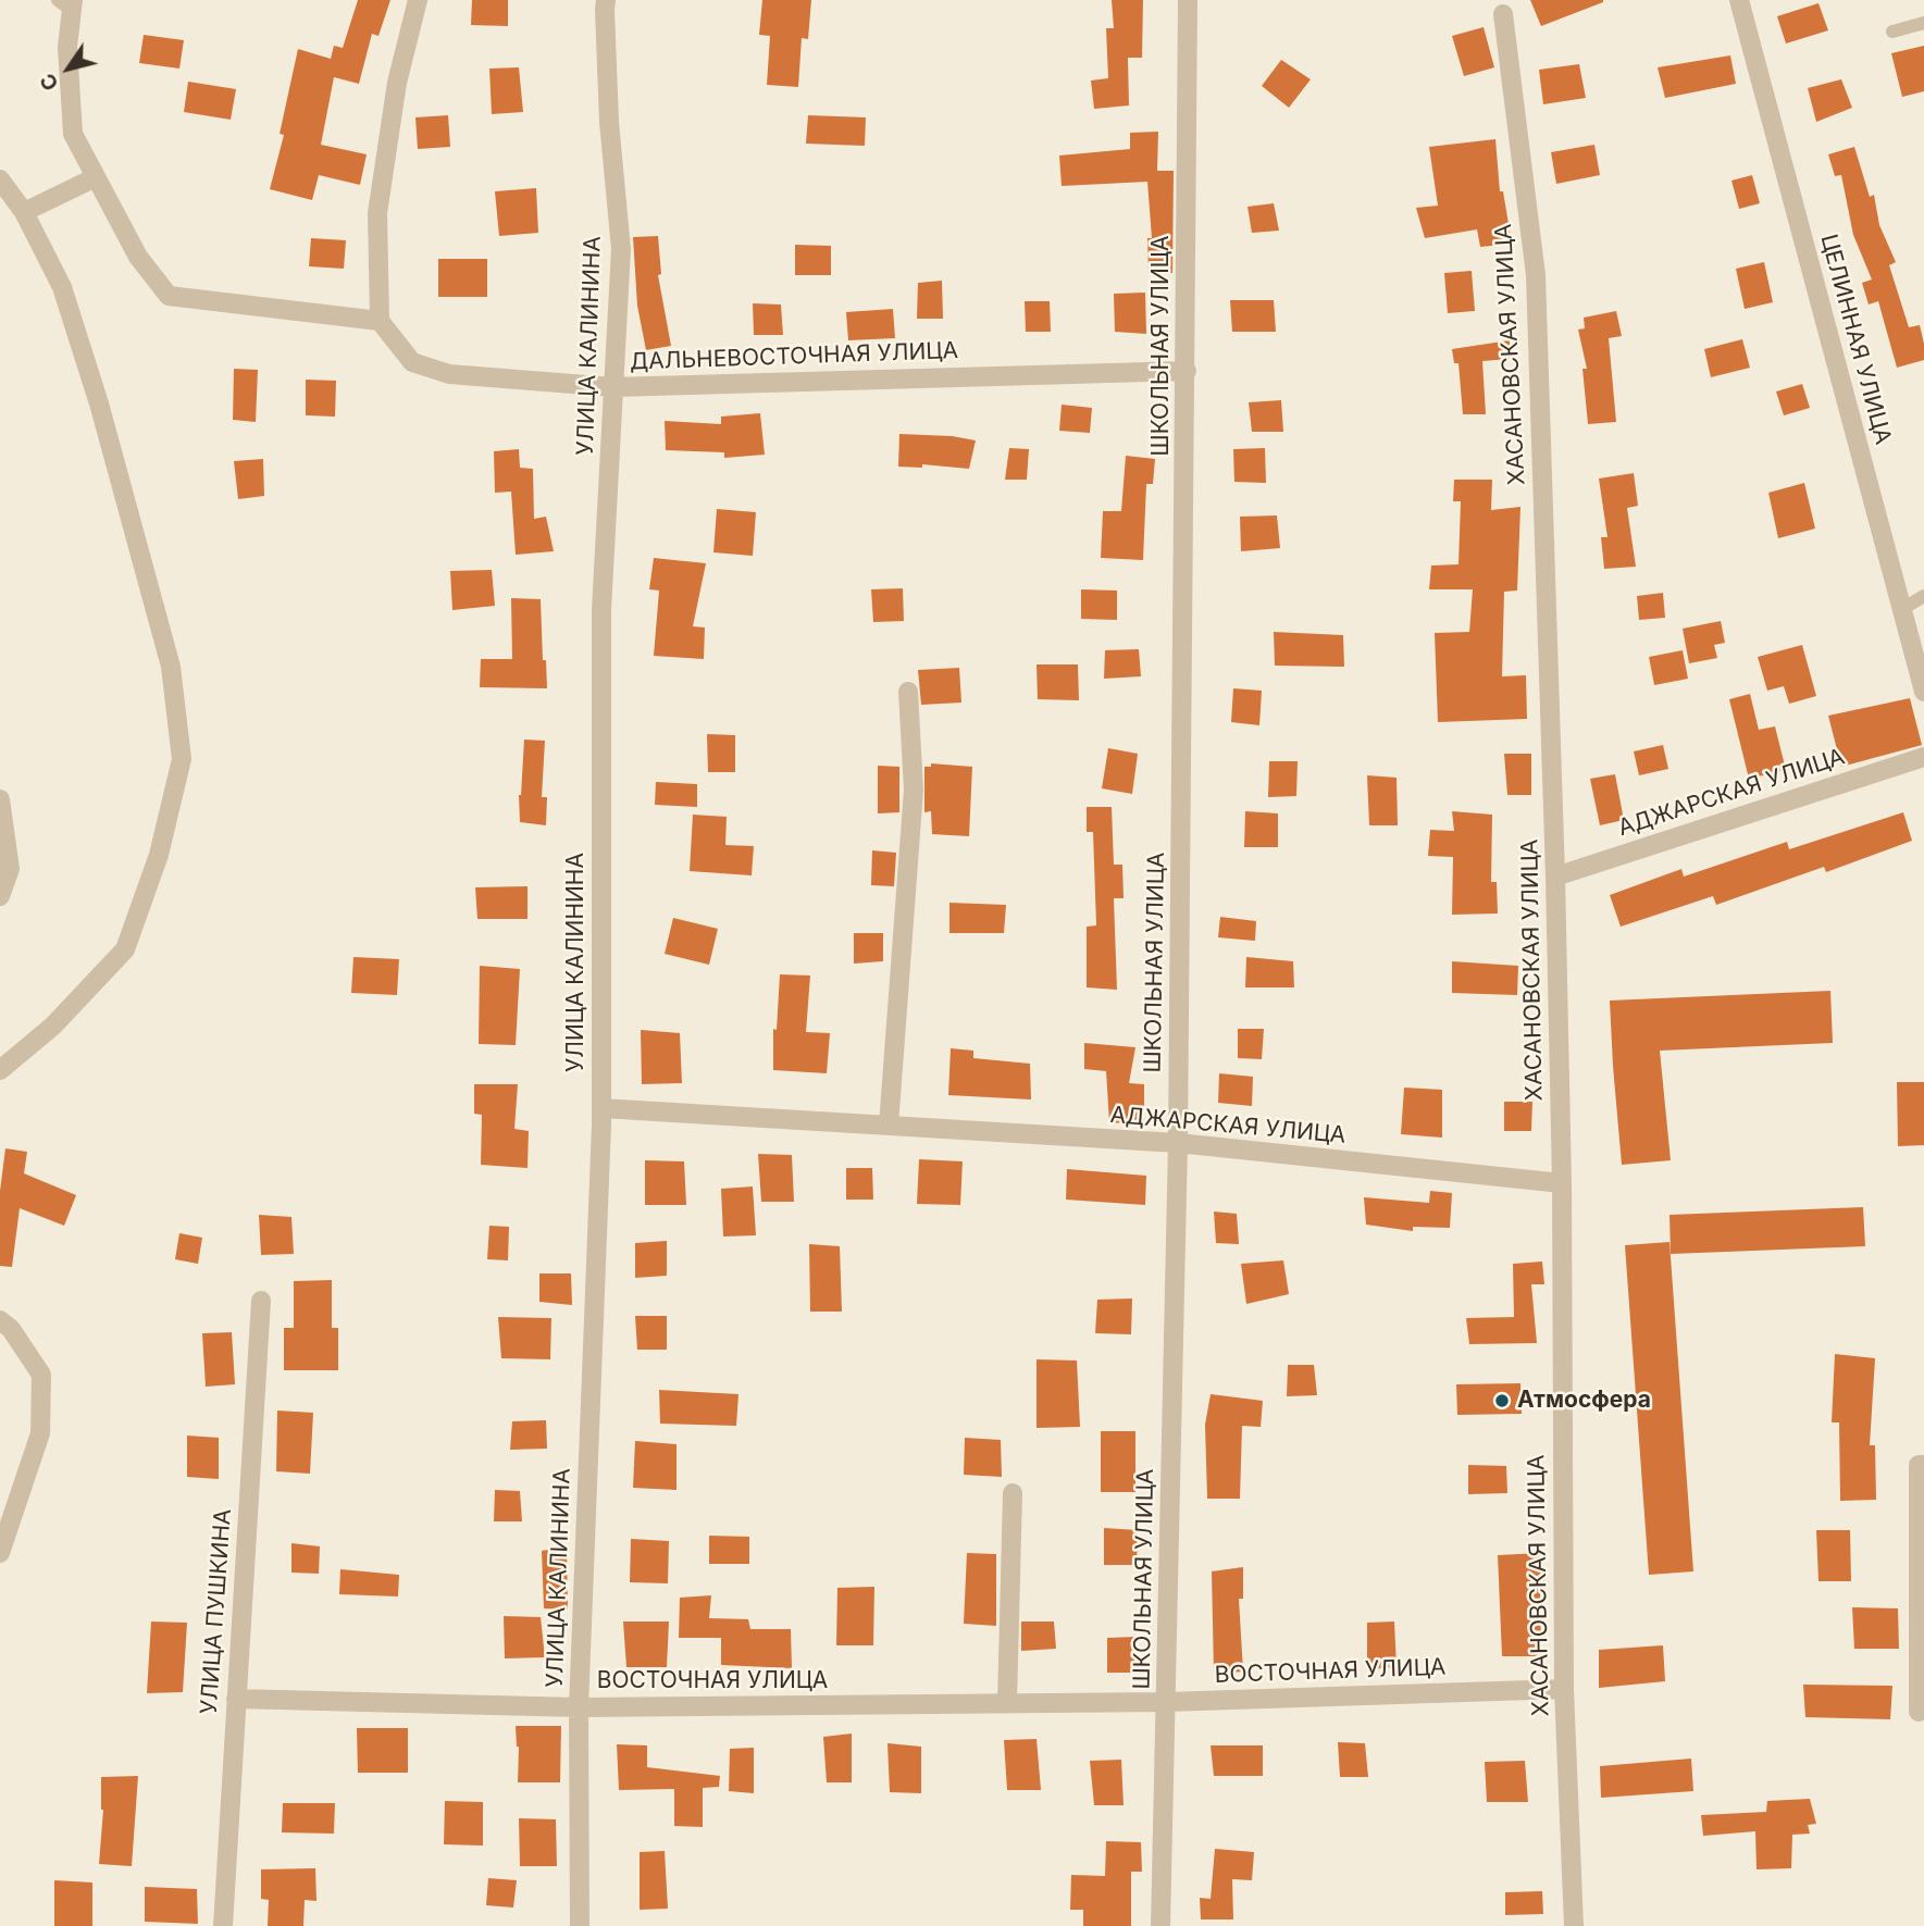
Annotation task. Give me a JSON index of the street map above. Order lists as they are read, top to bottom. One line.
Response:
{"streets":{"street":["ЦЕЛИННАЯ УЛИЦА","УЛИЦА КАЛИНИНА","ШКОЛЬНАЯ УЛИЦА","ХАСАНОВСКАЯ УЛИЦА","ДАЛЬНЕВОСТОЧНАЯ УЛИЦА","АДЖАРСКАЯ УЛИЦА","УЛИЦА ПУШКИНА","ВОСТОЧНАЯ УЛИЦА"]},"crossings":[["УЛИЦА КАЛИНИНА","ДАЛЬНЕВОСТОЧНАЯ УЛИЦА"],["УЛИЦА КАЛИНИНА","АДЖАРСКАЯ УЛИЦА"],["УЛИЦА КАЛИНИНА","ВОСТОЧНАЯ УЛИЦА"],["ШКОЛЬНАЯ УЛИЦА","ДАЛЬНЕВОСТОЧНАЯ УЛИЦА"],["ШКОЛЬНАЯ УЛИЦА","АДЖАРСКАЯ УЛИЦА"],["ШКОЛЬНАЯ УЛИЦА","ВОСТОЧНАЯ УЛИЦА"],["ХАСАНОВСКАЯ УЛИЦА","АДЖАРСКАЯ УЛИЦА"],["ХАСАНОВСКАЯ УЛИЦА","ВОСТОЧНАЯ УЛИЦА"],["УЛИЦА ПУШКИНА","ВОСТОЧНАЯ УЛИЦА"]],"places":["Атмосфера"],"north":"bottom left"}
